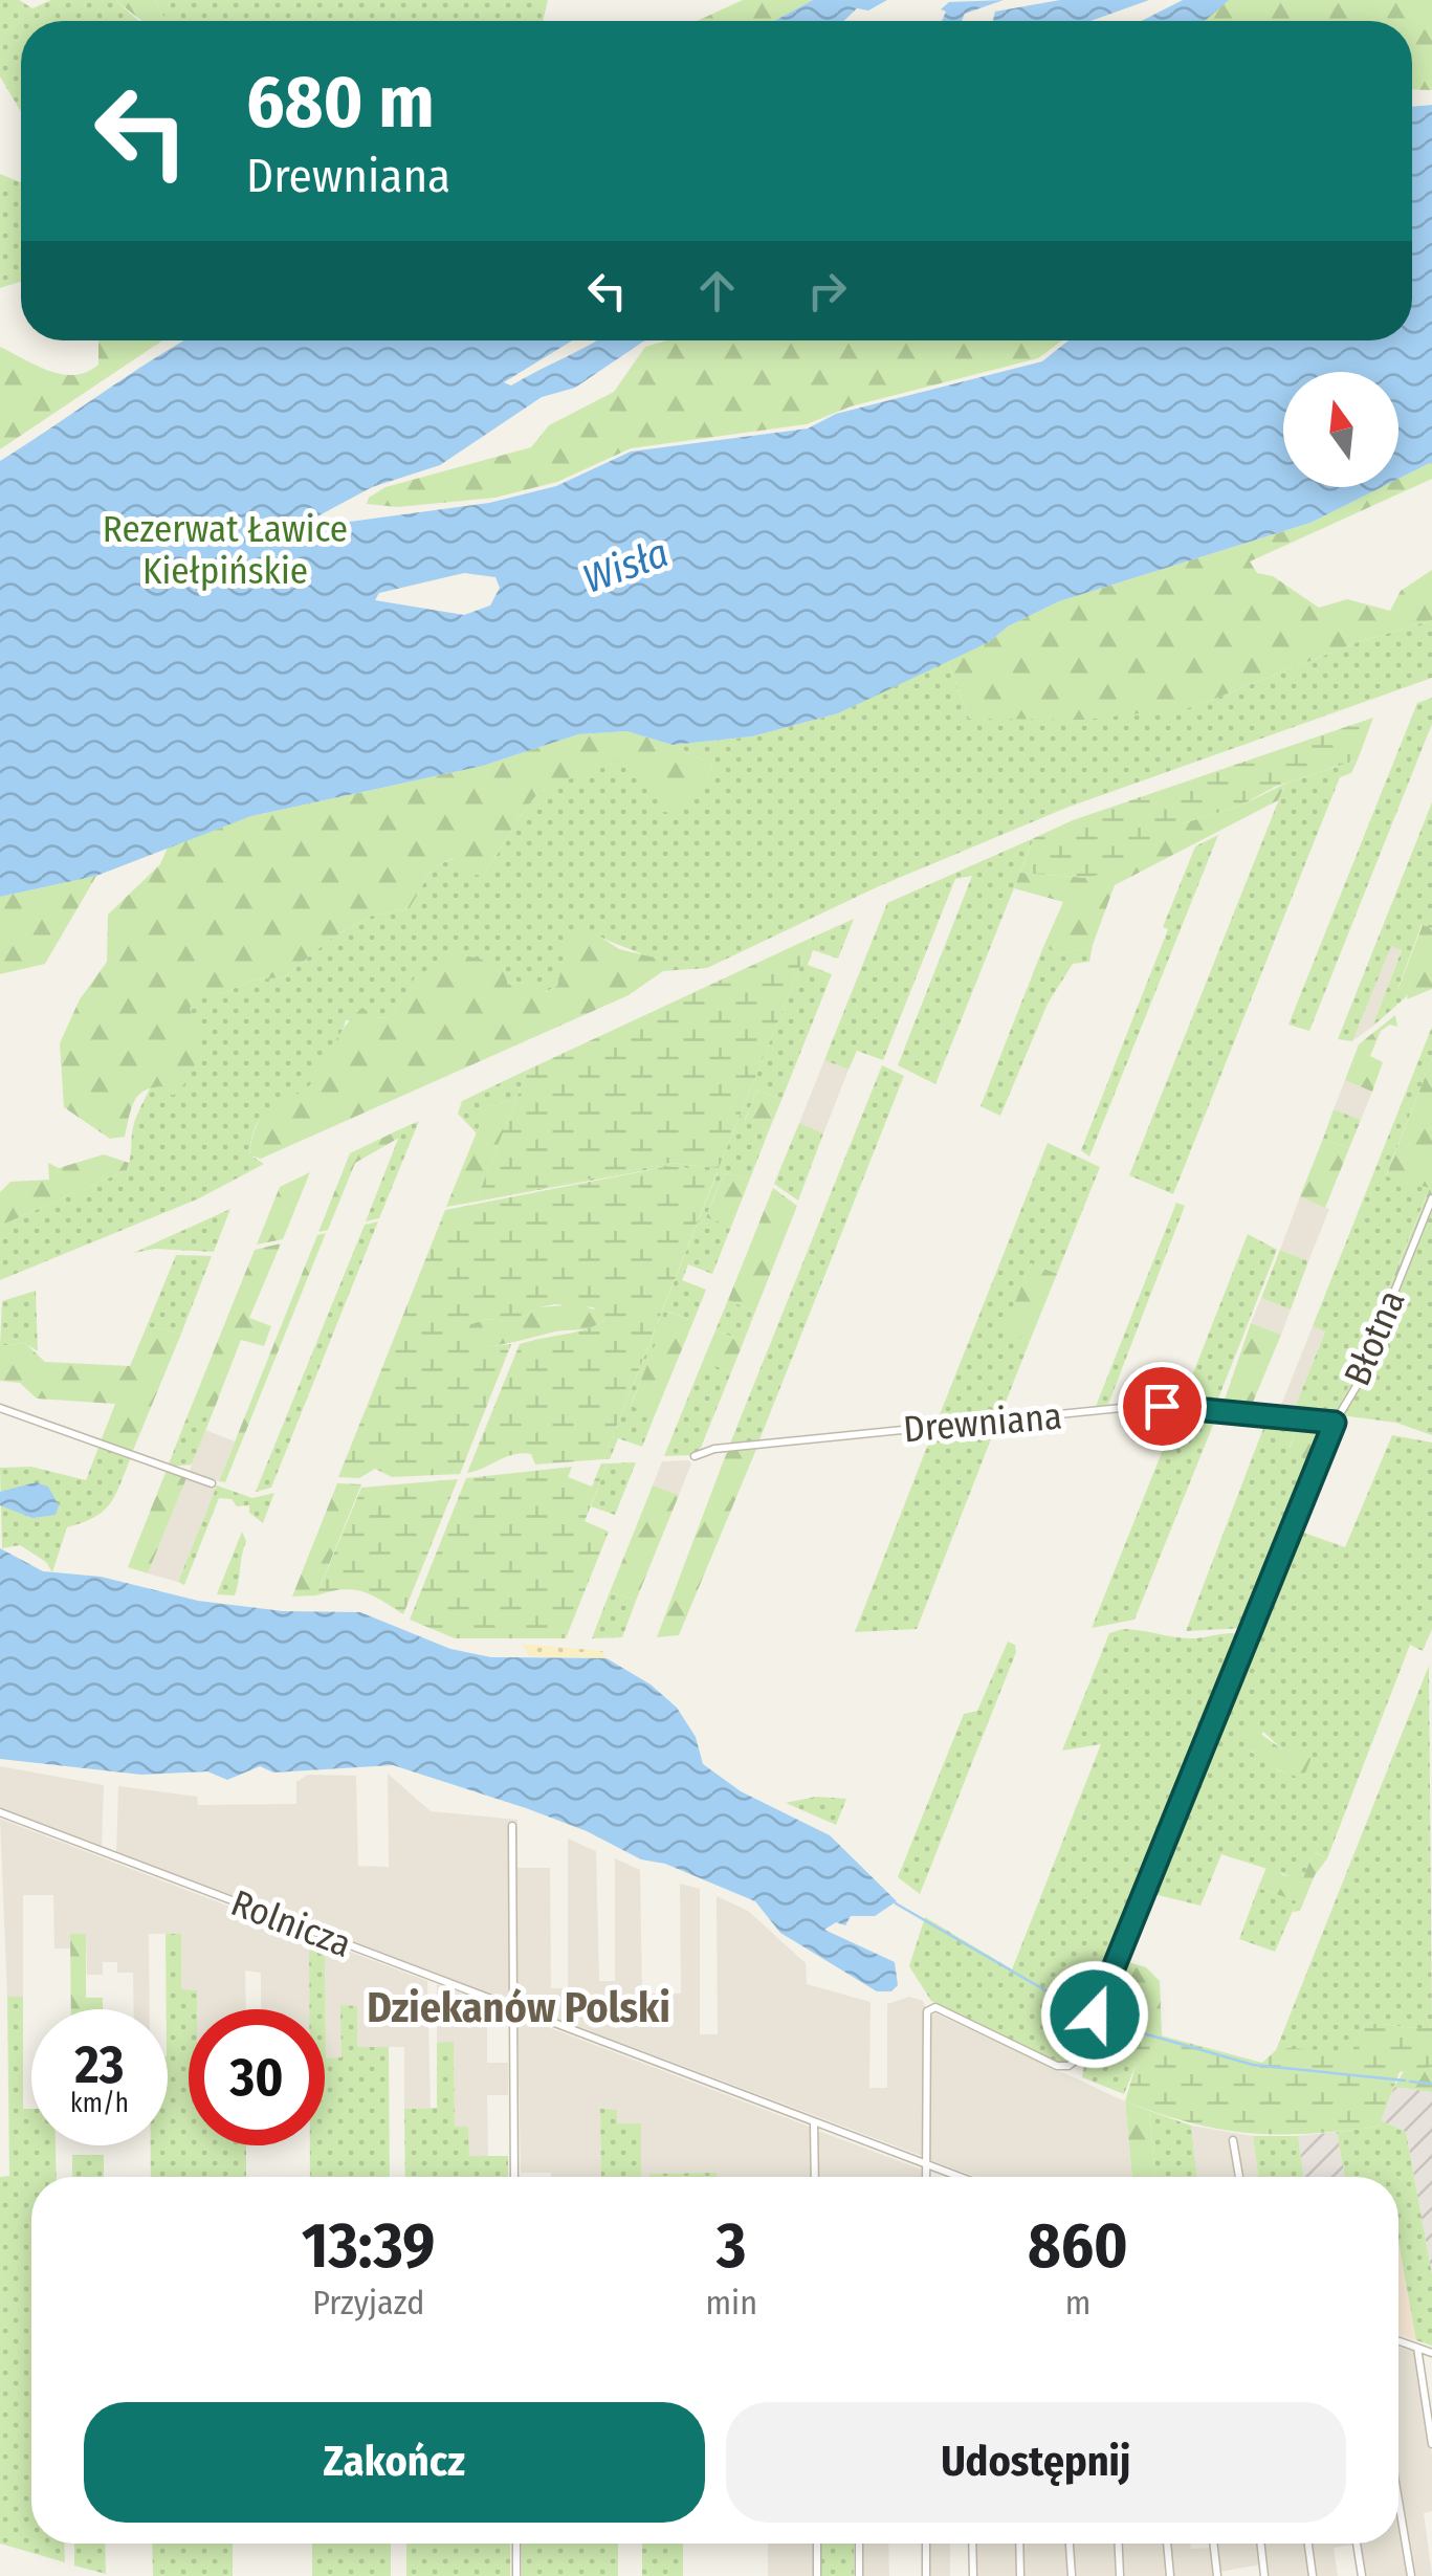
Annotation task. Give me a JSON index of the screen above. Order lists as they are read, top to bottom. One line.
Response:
{"streets":{"street":["Błotna","Drewniana","Rolnicza"]},"crossings":[["Błotna","Drewniana"],["Błotna","Rolnicza"]],"districts":["Dziekanów Polski"],"water":["Wisła"],"parks":["Rezerwat Ławice Kiełpińskie"],"north":"top","page":{"turn":["680 m","Drewniana"],"speed":"23 km/h","limit":"30","eta":["13:39","Przyjazd","3","min","860","m"],"buttons":["Zakończ","Udostępnij"]}}
